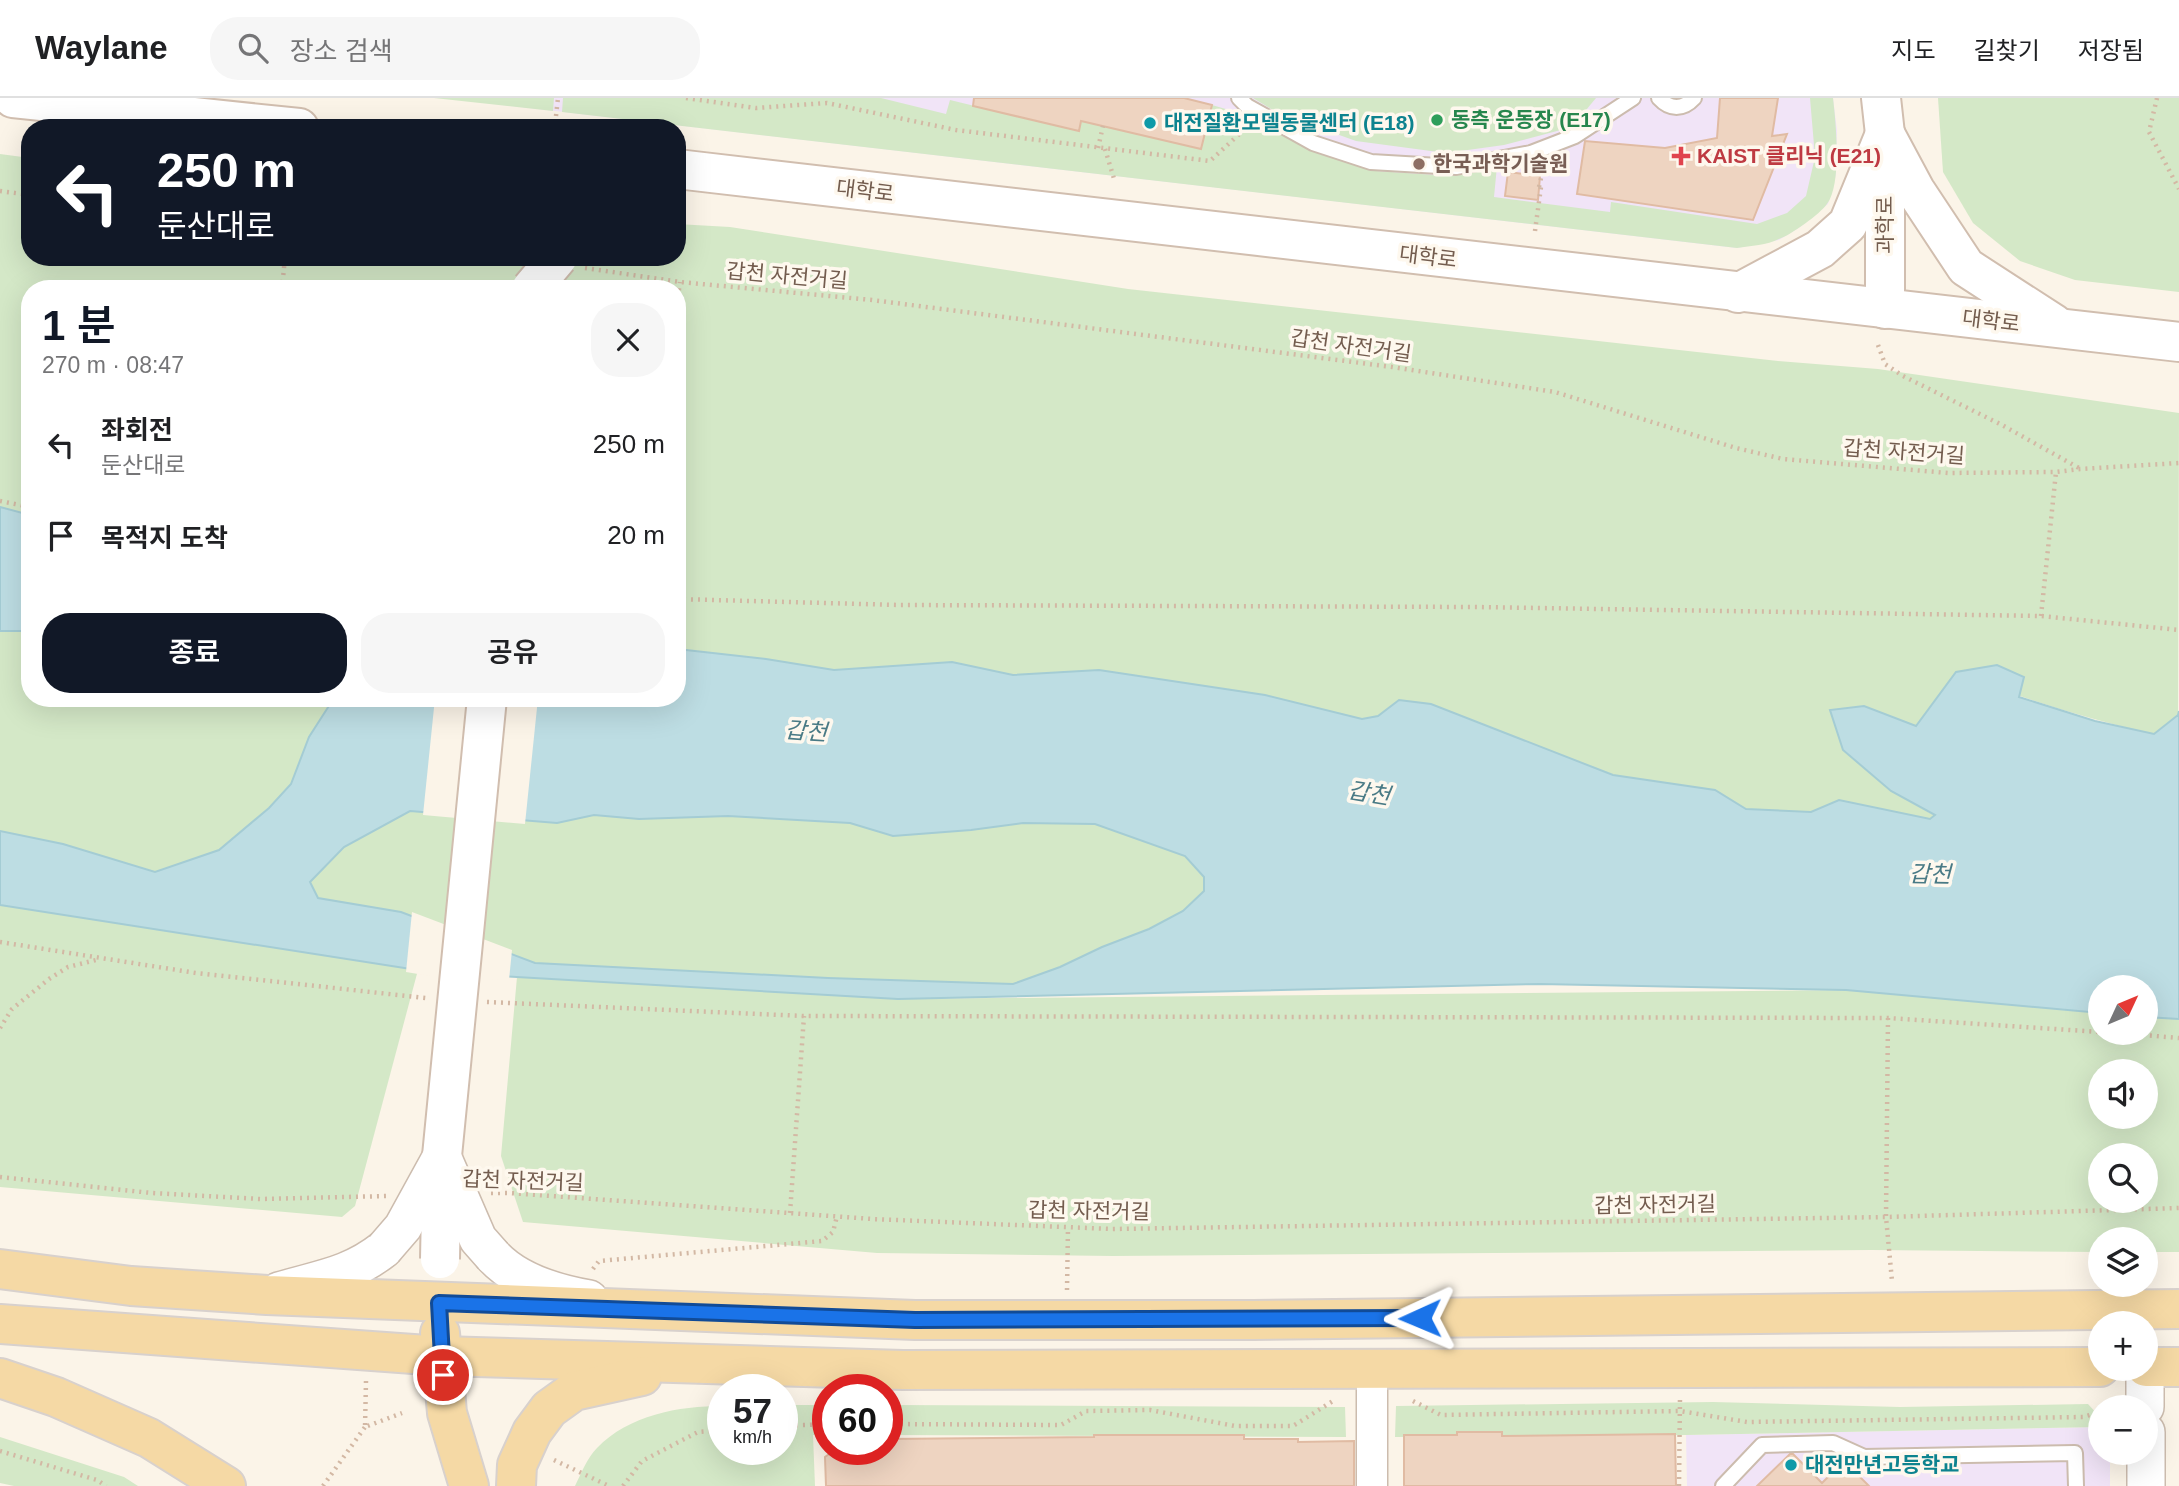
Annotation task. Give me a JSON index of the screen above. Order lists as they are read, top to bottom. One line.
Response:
{"streets":{"main road":["대학로","과학로"],"path":["갑천 자전거길"]},"crossings":[["대학로","과학로"]],"water":["갑천"],"places":{"other":["동측 운동장 (E17)","대전질환모델동물센터 (E18)","한국과학기술원","대전만년고등학교"],"health":["KAIST 클리닉 (E21)"]},"north":"top right","page":{"header":"Waylane","search":"장소 검색","nav":["지도","길찾기","저장됨"],"turn":["250 m","둔산대로"],"heading":["1 분","270 m · 08:47"],"list":[{"name":"좌회전","note":"둔산대로","value":"250 m"},{"name":"목적지 도착","value":"20 m"}],"buttons":["종료","공유"],"map_buttons":["+","−"],"speed":"57 km/h","limit":"60"}}
